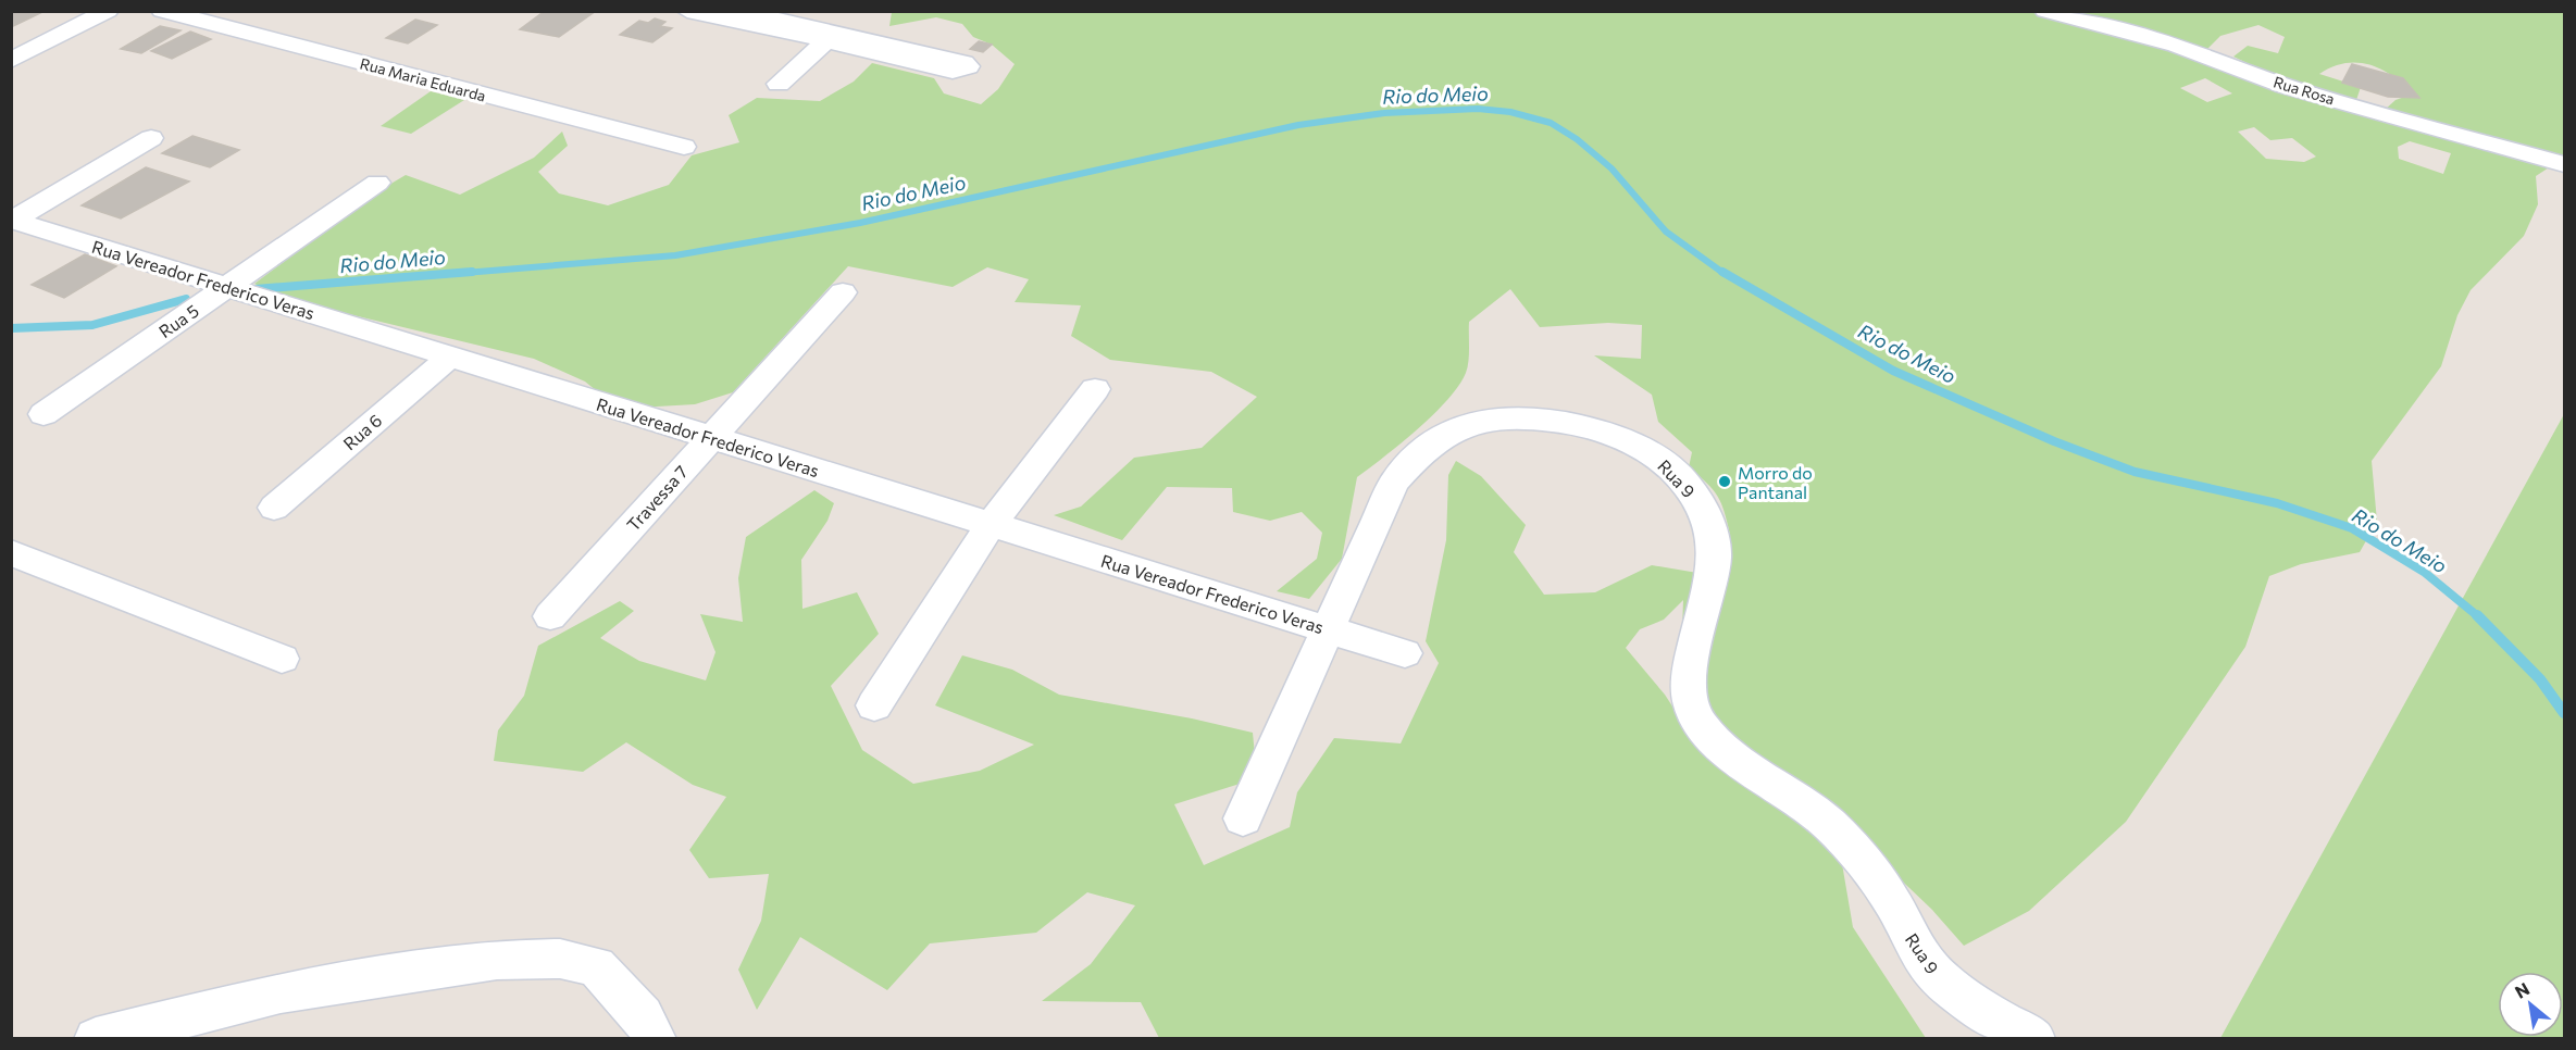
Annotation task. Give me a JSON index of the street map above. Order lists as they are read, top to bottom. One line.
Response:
{"streets":{"street":["Rua Maria Eduarda","Rua Rosa","Rua Vereador Frederico Veras","Rua 5","Rua 6","Rua 9","Travessa 7"]},"crossings":[["Rua Vereador Frederico Veras","Rua 5"],["Rua Vereador Frederico Veras","Rua 6"],["Rua Vereador Frederico Veras","Rua 9"],["Rua Vereador Frederico Veras","Travessa 7"]],"water":["Rio do Meio"],"places":["Morro do Pantanal"],"north":"top left"}
